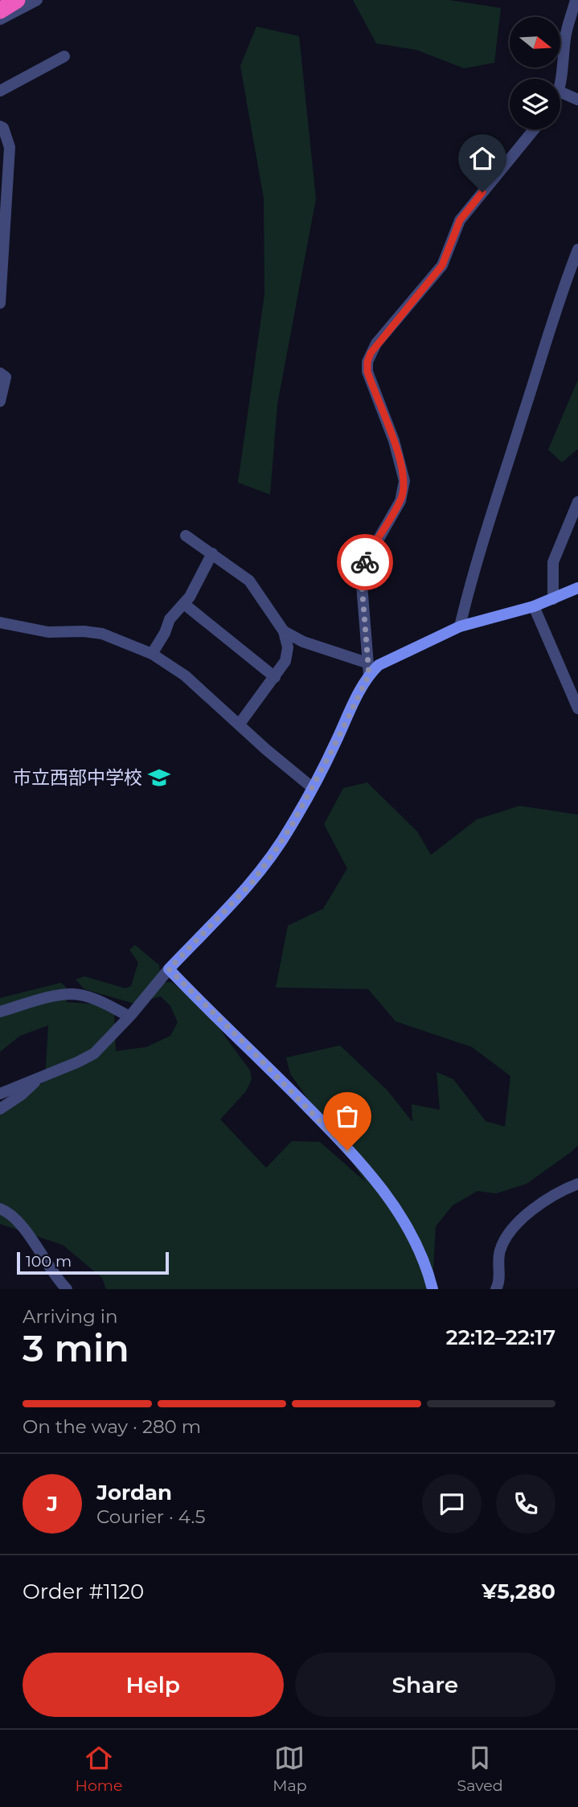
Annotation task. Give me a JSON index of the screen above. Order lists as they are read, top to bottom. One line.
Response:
{"places":{"school or university":["市立西部中学校"]},"scale_bar":"100 m","north":"right","page":{"scale":"100 m","heading":["3 min","Arriving in","22:12–22:17"],"panel":["Jordan","Courier · 4.5","Order #1120","¥5,280"],"bar":"On the way · 280 m","round":"J","buttons":["Help","Share"],"tabs":["Home","Map","Saved"]}}
